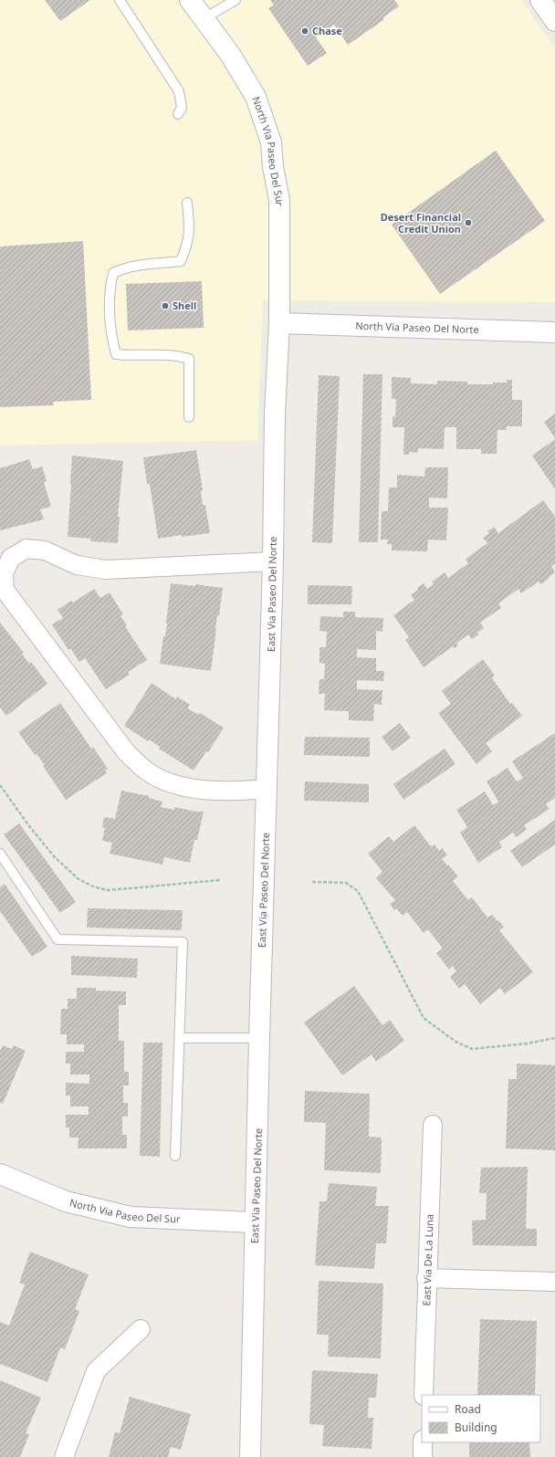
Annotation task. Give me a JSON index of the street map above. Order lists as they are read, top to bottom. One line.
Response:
{"streets":{"street":["North Via Paseo Del Sur","North Via Paseo Del Norte","East Via Paseo Del Norte","East Via De La Luna"]},"crossings":[["North Via Paseo Del Sur","North Via Paseo Del Norte"],["North Via Paseo Del Sur","East Via Paseo Del Norte"],["North Via Paseo Del Norte","East Via Paseo Del Norte"]],"places":["Chase","Desert Financial Credit Union","Shell"],"legend":["Road","Building"]}
